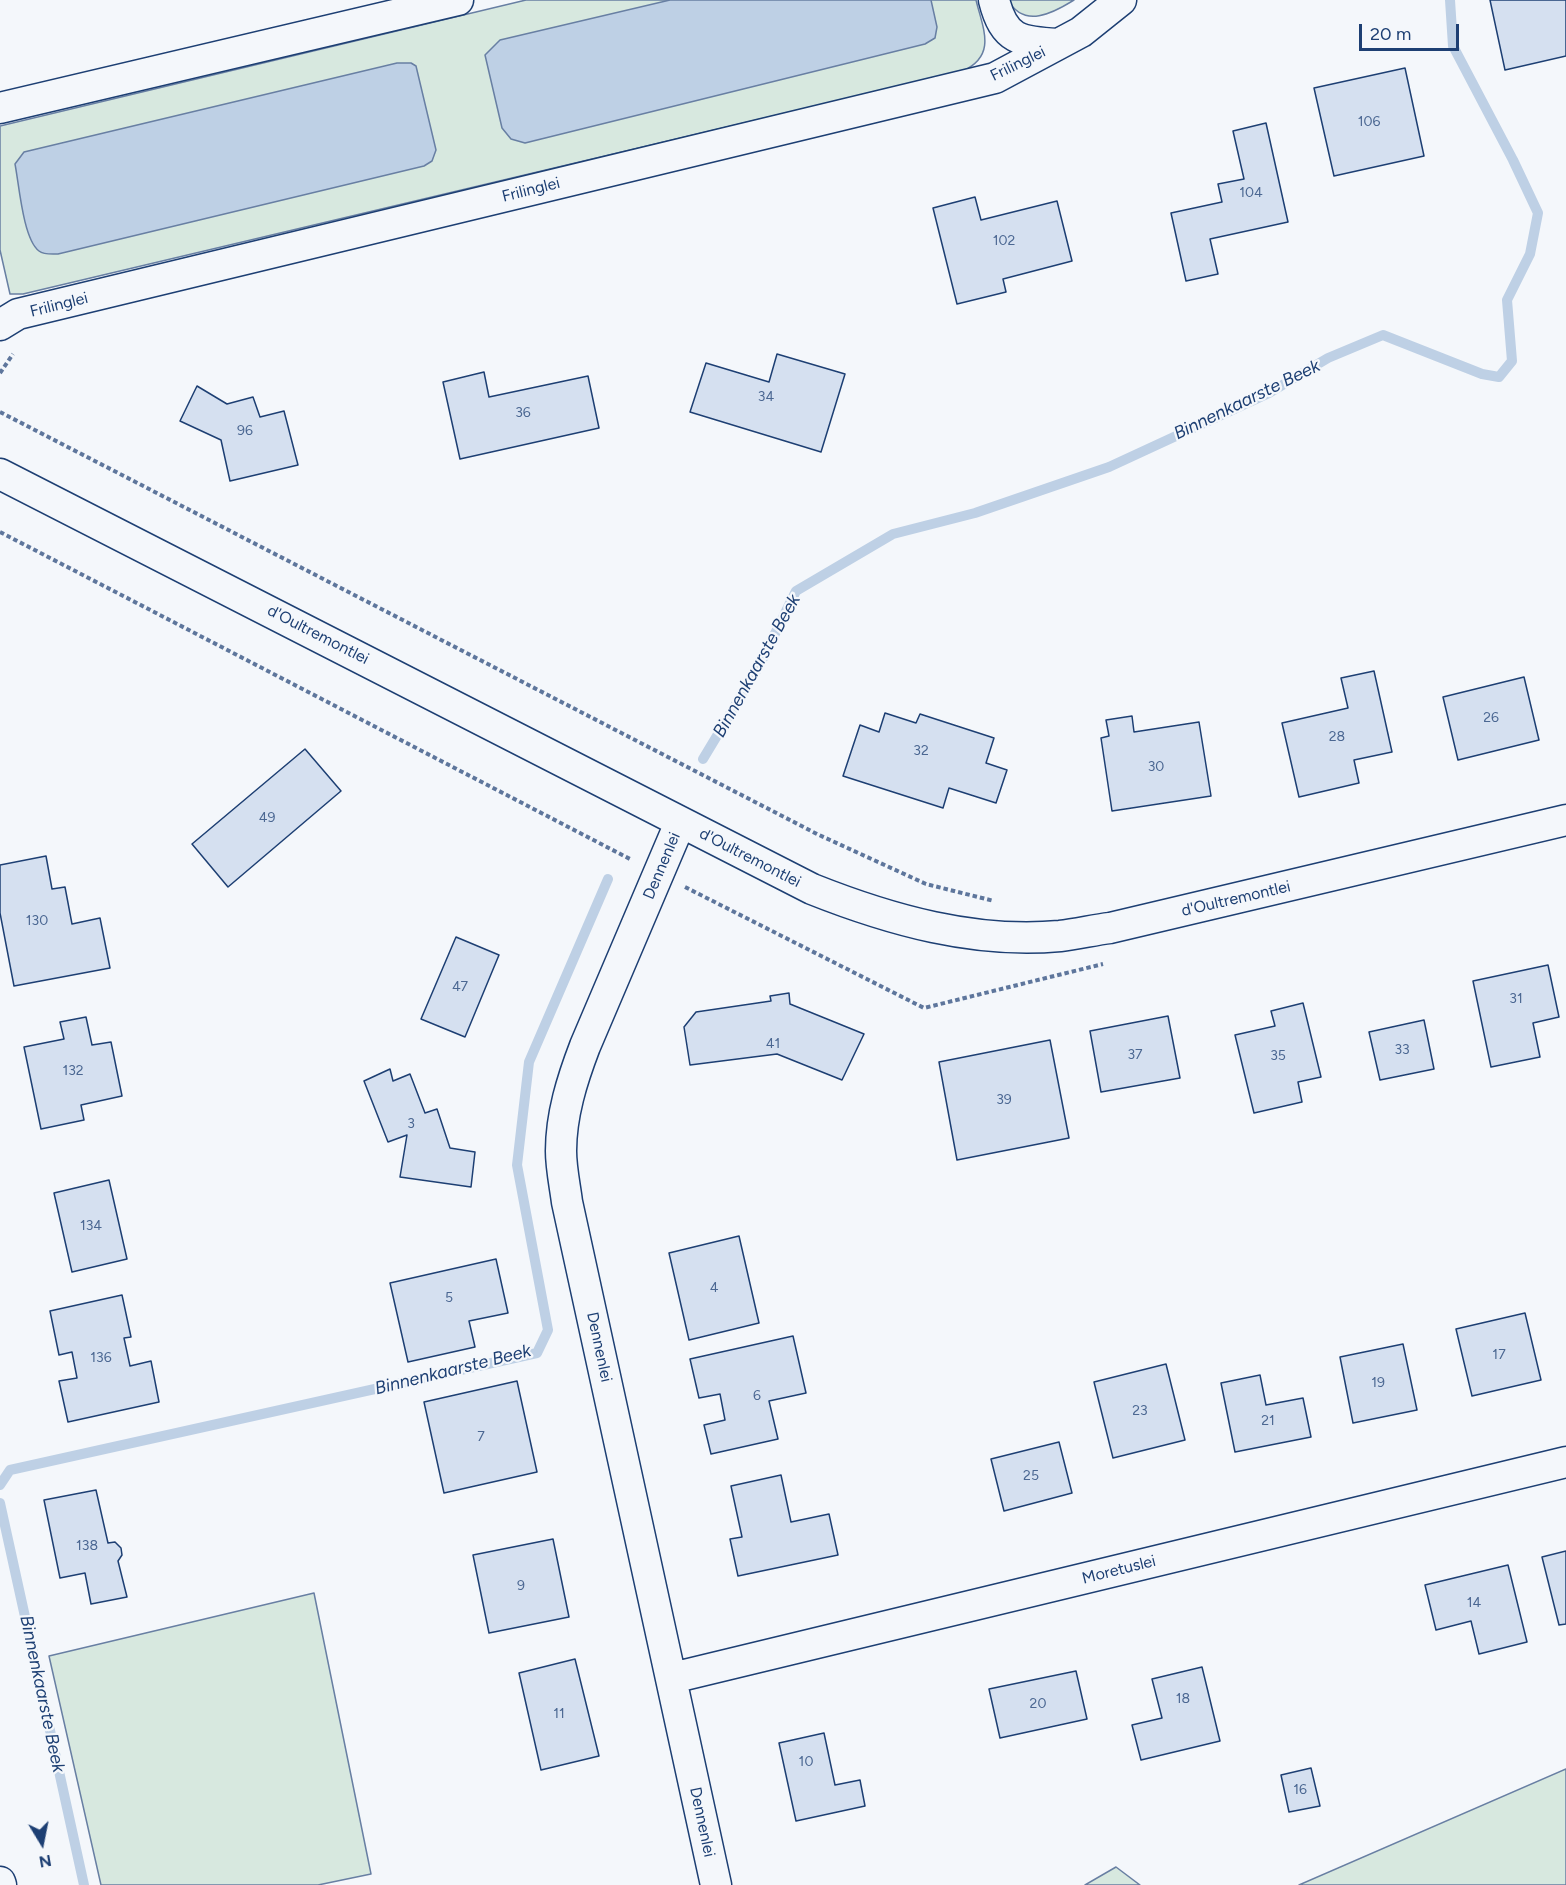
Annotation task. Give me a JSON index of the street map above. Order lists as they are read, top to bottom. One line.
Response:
{"streets":{"street":["Frilinglei","d'Oultremontlei","Dennenlei","Moretuslei"]},"crossings":[["d'Oultremontlei","Dennenlei"],["Dennenlei","Moretuslei"]],"water":["Binnenkaarste Beek"],"house_numbers":["106","104","102","34","36","96","26","28","32","30","49","130","47","31","41","33","37","35","132","39","3","134","4","5","17","136","19","6","23","21","7","25","138","9","14","18","20","11","10","16"],"scale_bar":"20 m","north":"bottom"}
